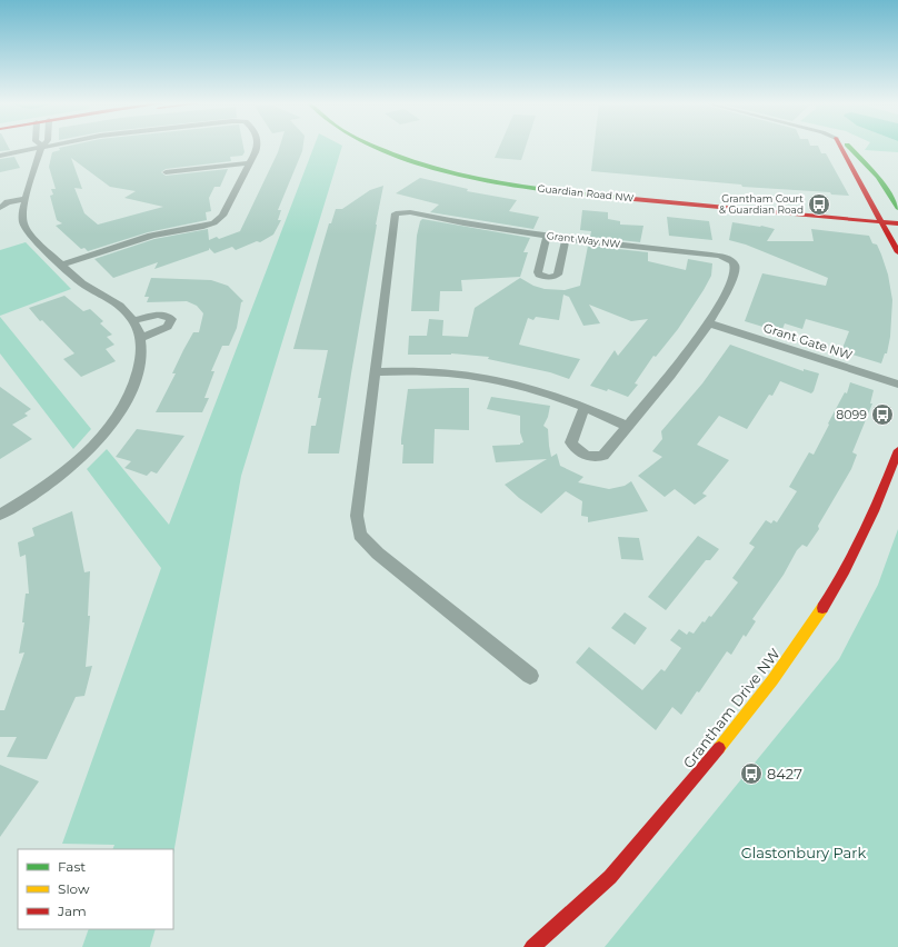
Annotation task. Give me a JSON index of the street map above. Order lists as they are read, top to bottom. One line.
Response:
{"streets":{"main road":["Guardian Road NW","Grantham Drive NW"],"street":["Grant Way NW","Grant Gate NW"]},"crossings":[["Grant Way NW","Grant Gate NW"]],"parks":["Glastonbury Park"],"places":{"bus stop":["Grantham Court & Guardian Road","8099","8427"]},"legend":["Fast","Slow","Jam"]}
